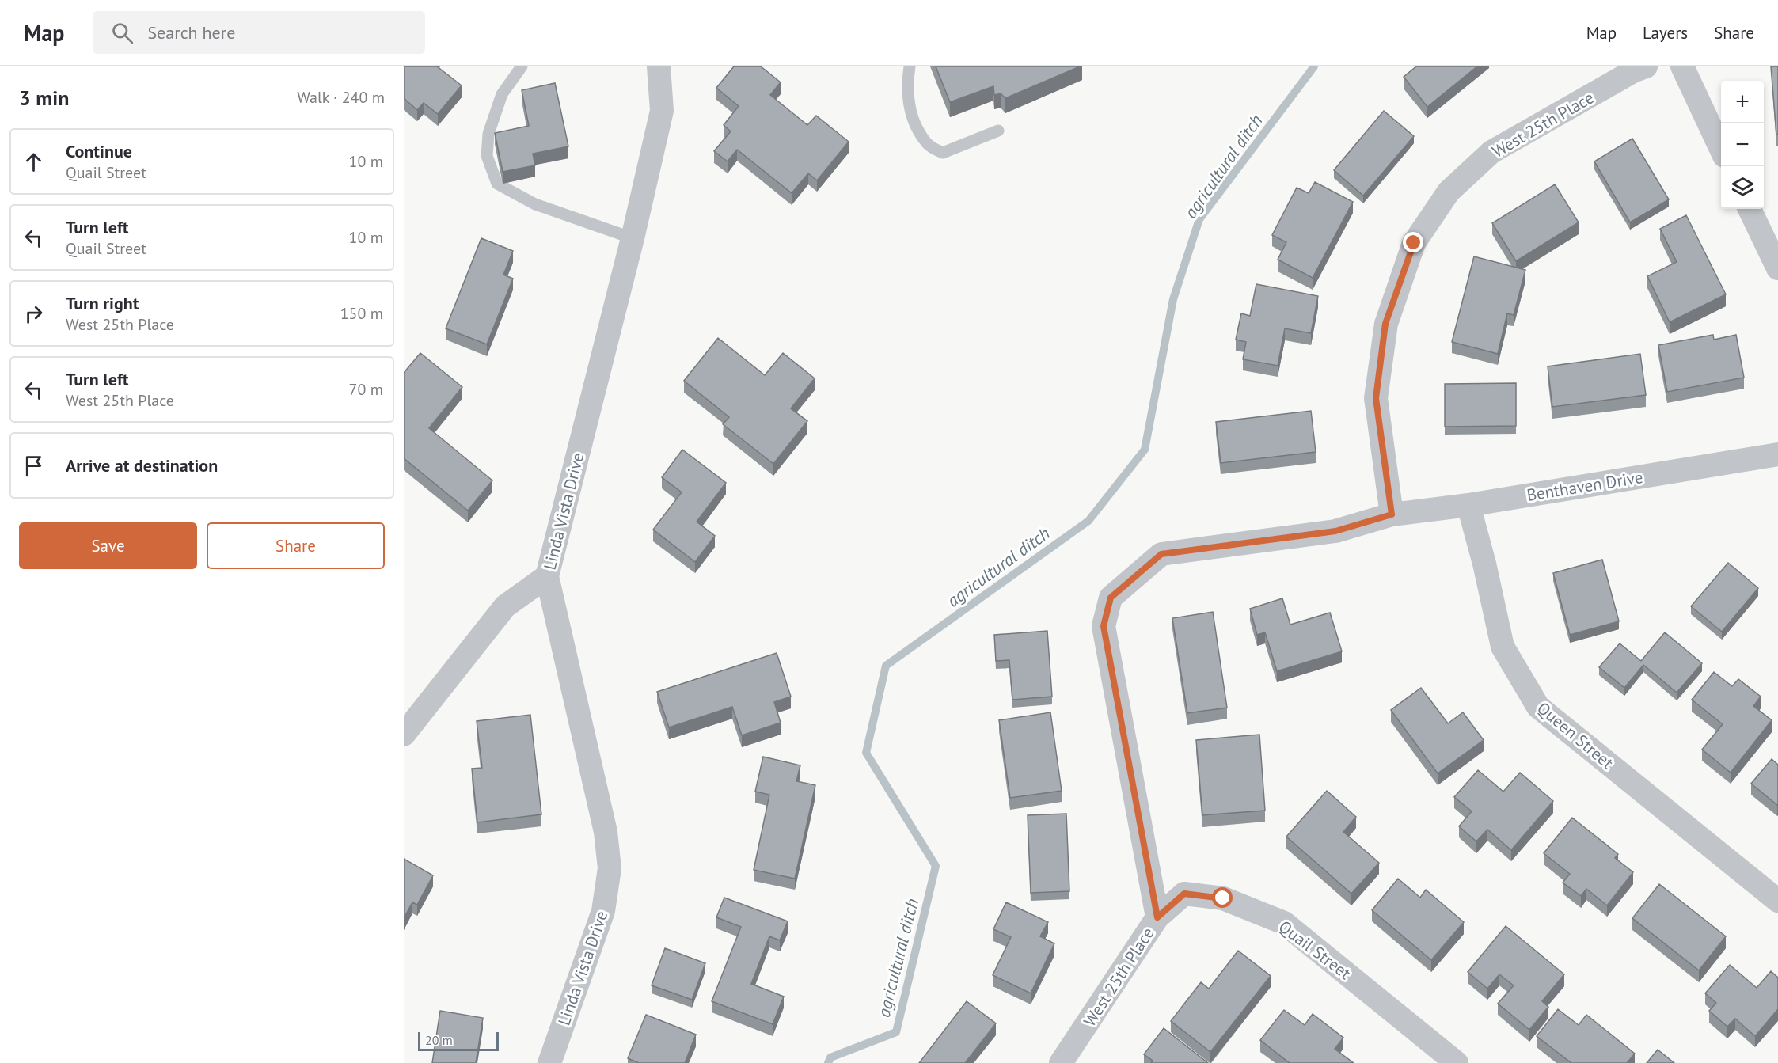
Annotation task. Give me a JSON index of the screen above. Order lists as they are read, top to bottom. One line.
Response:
{"streets":{"street":["West 25th Place","Benthaven Drive","Linda Vista Drive","Queen Street","Quail Street"]},"crossings":[["West 25th Place","Benthaven Drive"],["West 25th Place","Quail Street"],["Benthaven Drive","Queen Street"]],"water":["agricultural ditch"],"scale_bar":"20 m","page":{"header":"Map","search":"Search here","nav":["Map","Layers","Share"],"heading":["3 min","Walk · 240 m"],"map_buttons":["+","−"],"list":[["Continue","Quail Street","10 m"],["Turn left","Quail Street","10 m"],["Turn right","West 25th Place","150 m"],["Turn left","West 25th Place","70 m"],"Arrive at destination"],"buttons":["Save","Share"],"scale":"20 m"}}
